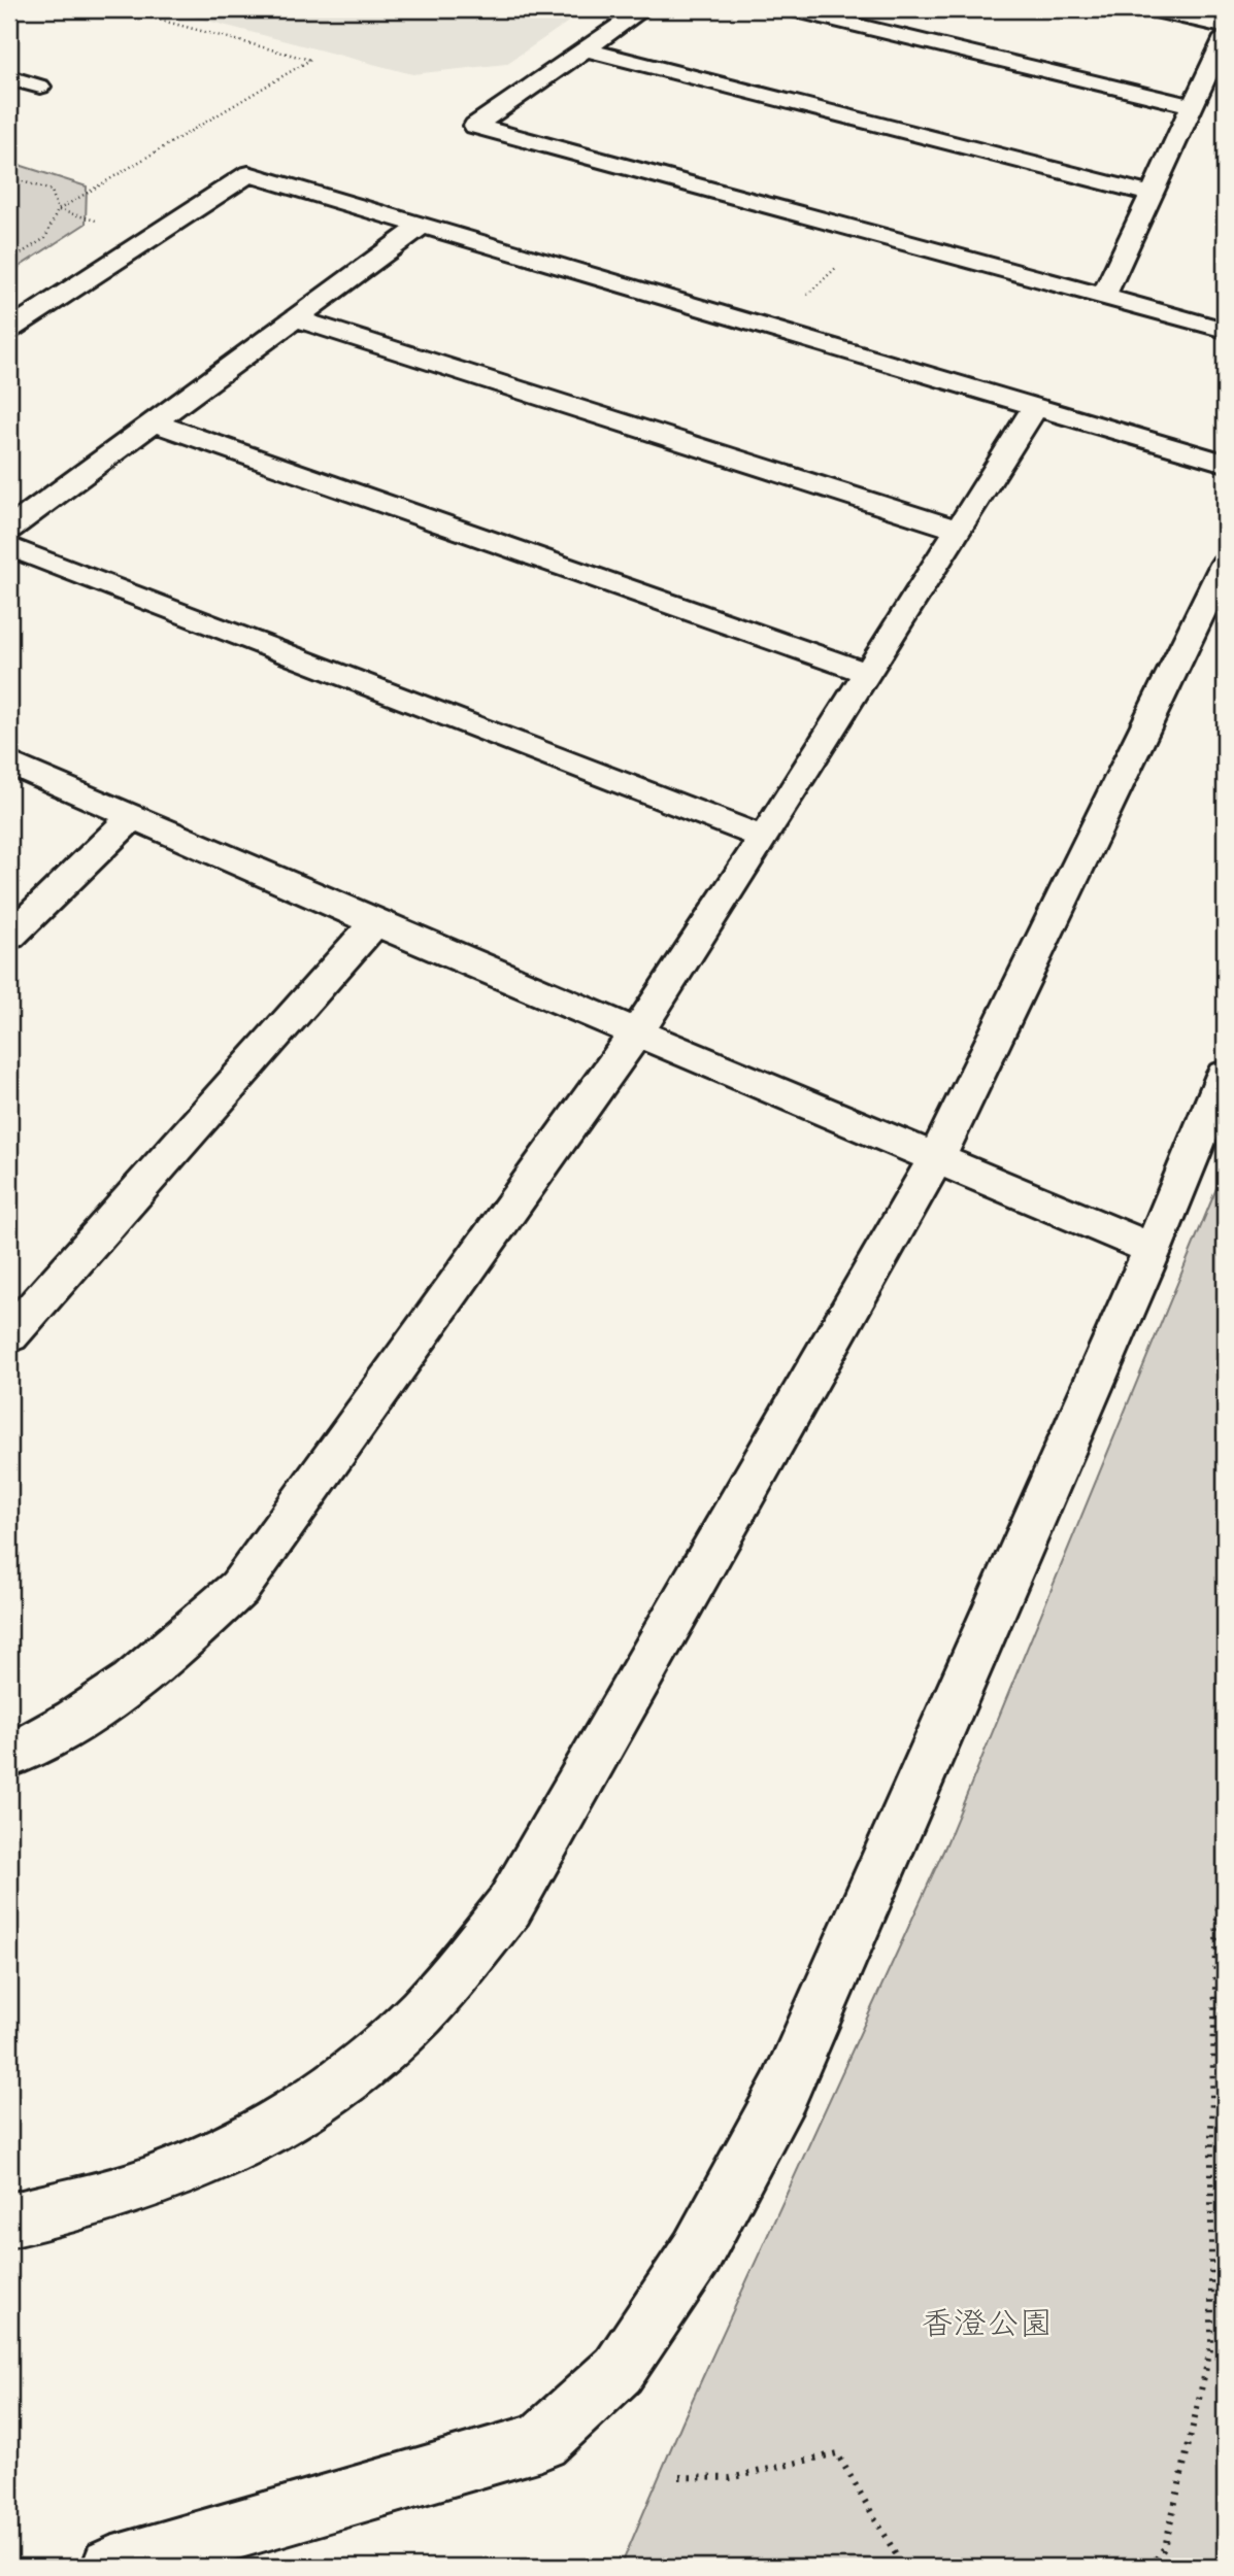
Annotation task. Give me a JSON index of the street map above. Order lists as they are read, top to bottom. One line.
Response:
{"parks":["香澄公園"]}
